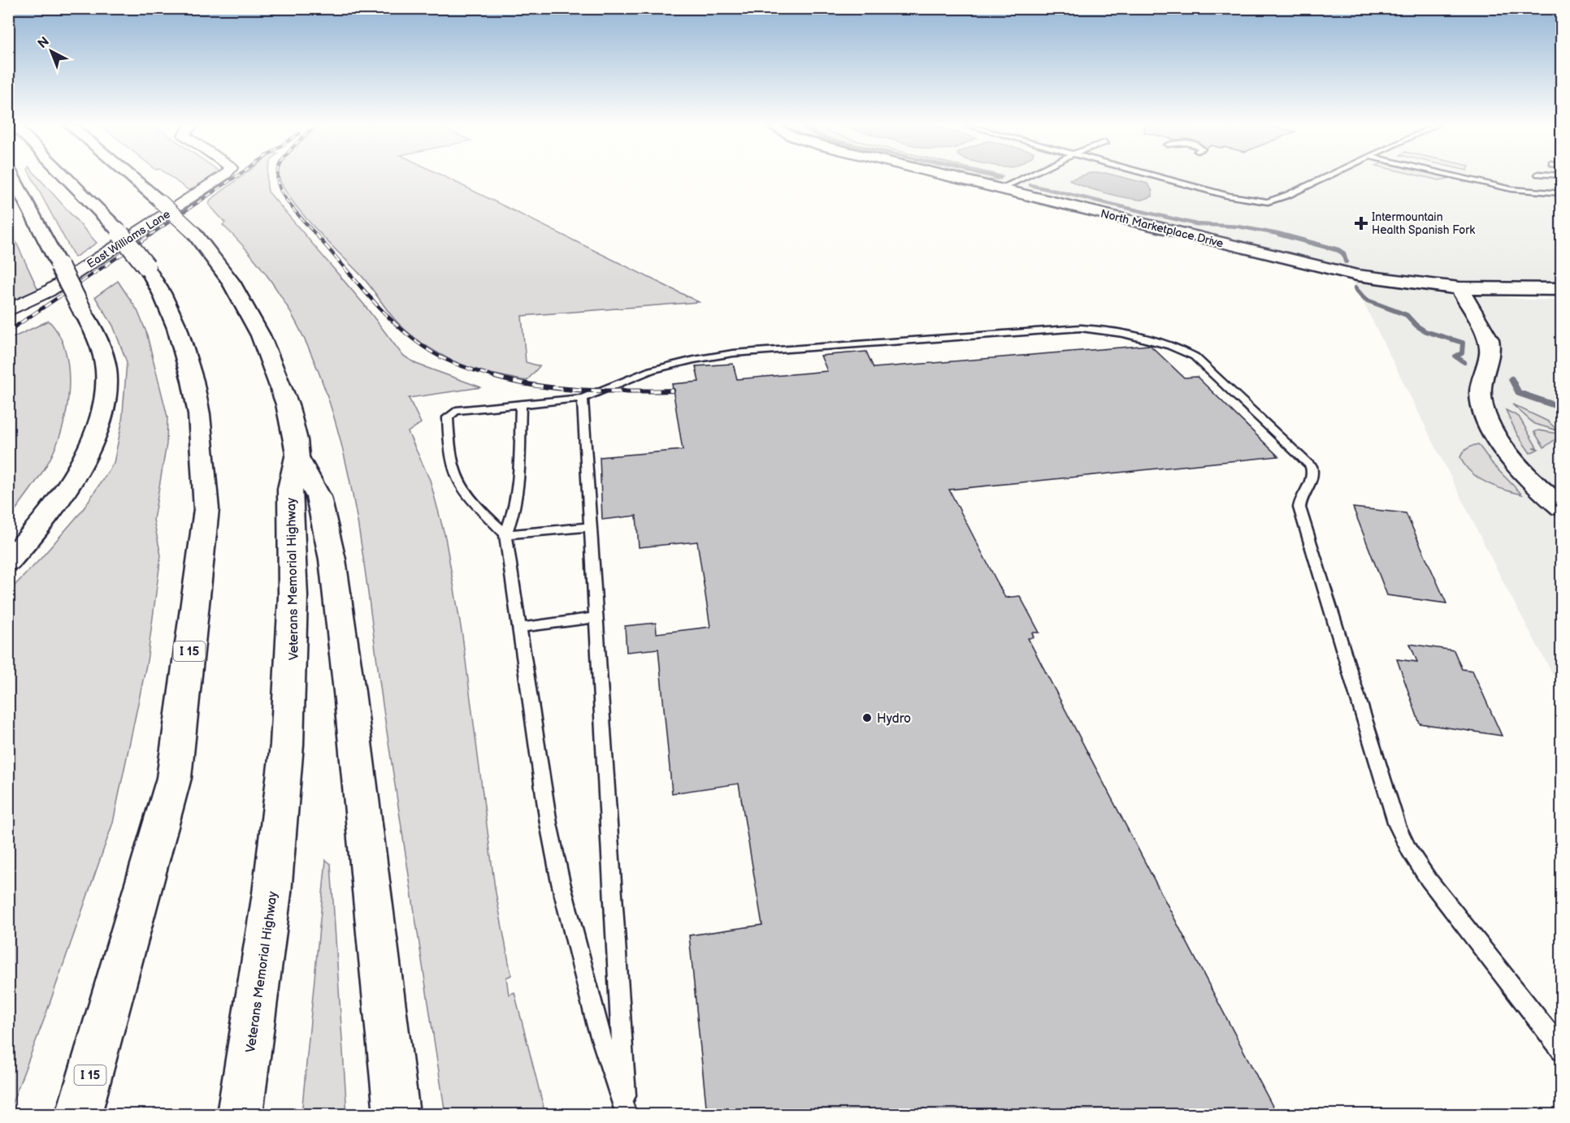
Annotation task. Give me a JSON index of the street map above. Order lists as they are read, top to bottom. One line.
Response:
{"streets":{"main road":["North Marketplace Drive","Veterans Memorial Highway","I 15"],"street":["East Williams Lane"]},"places":{"health":["Intermountain Health Spanish Fork"],"other":["Hydro"]},"north":"top left"}
